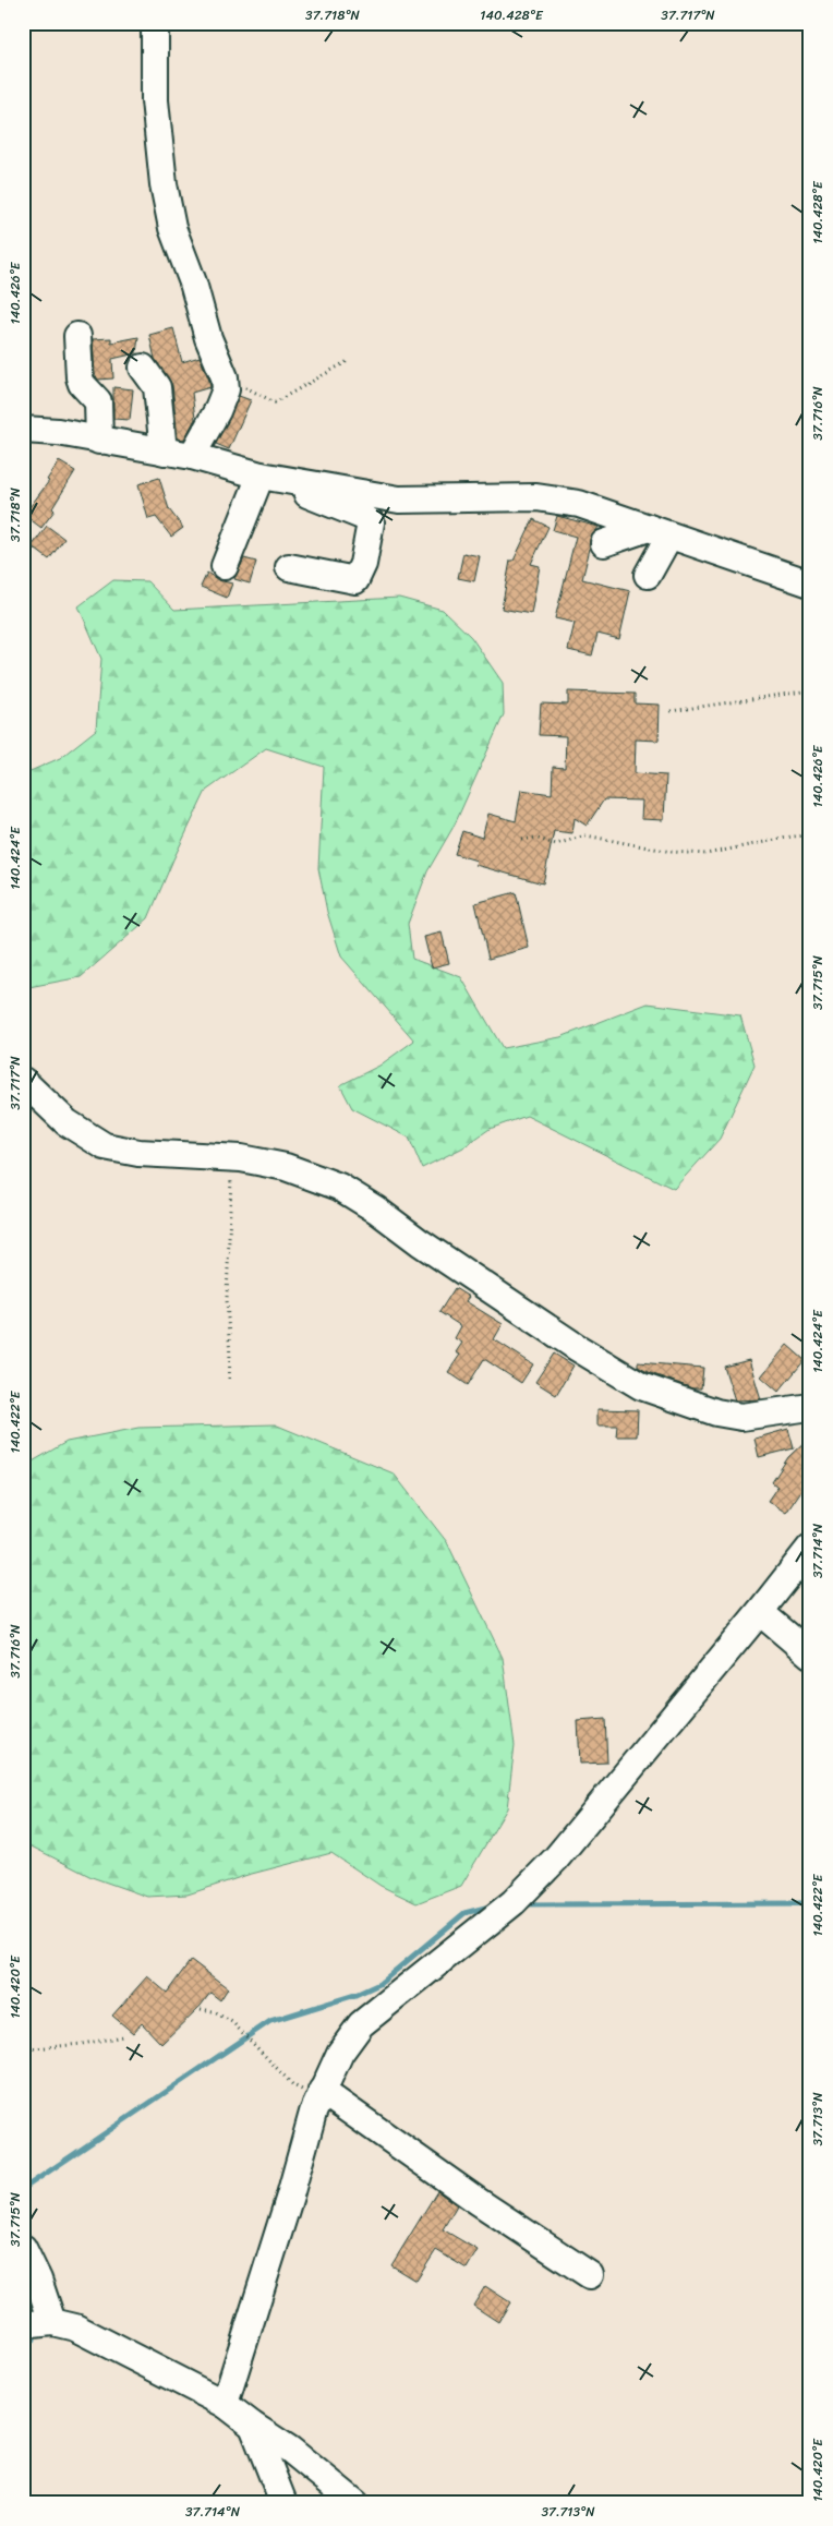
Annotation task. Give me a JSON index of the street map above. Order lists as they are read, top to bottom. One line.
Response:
{"coordinates":["37.718°N","140.428°E","37.717°N","140.426°E","37.716°N","140.424°E","37.715°N","140.422°E","37.714°N","140.420°E","37.713°N"]}
